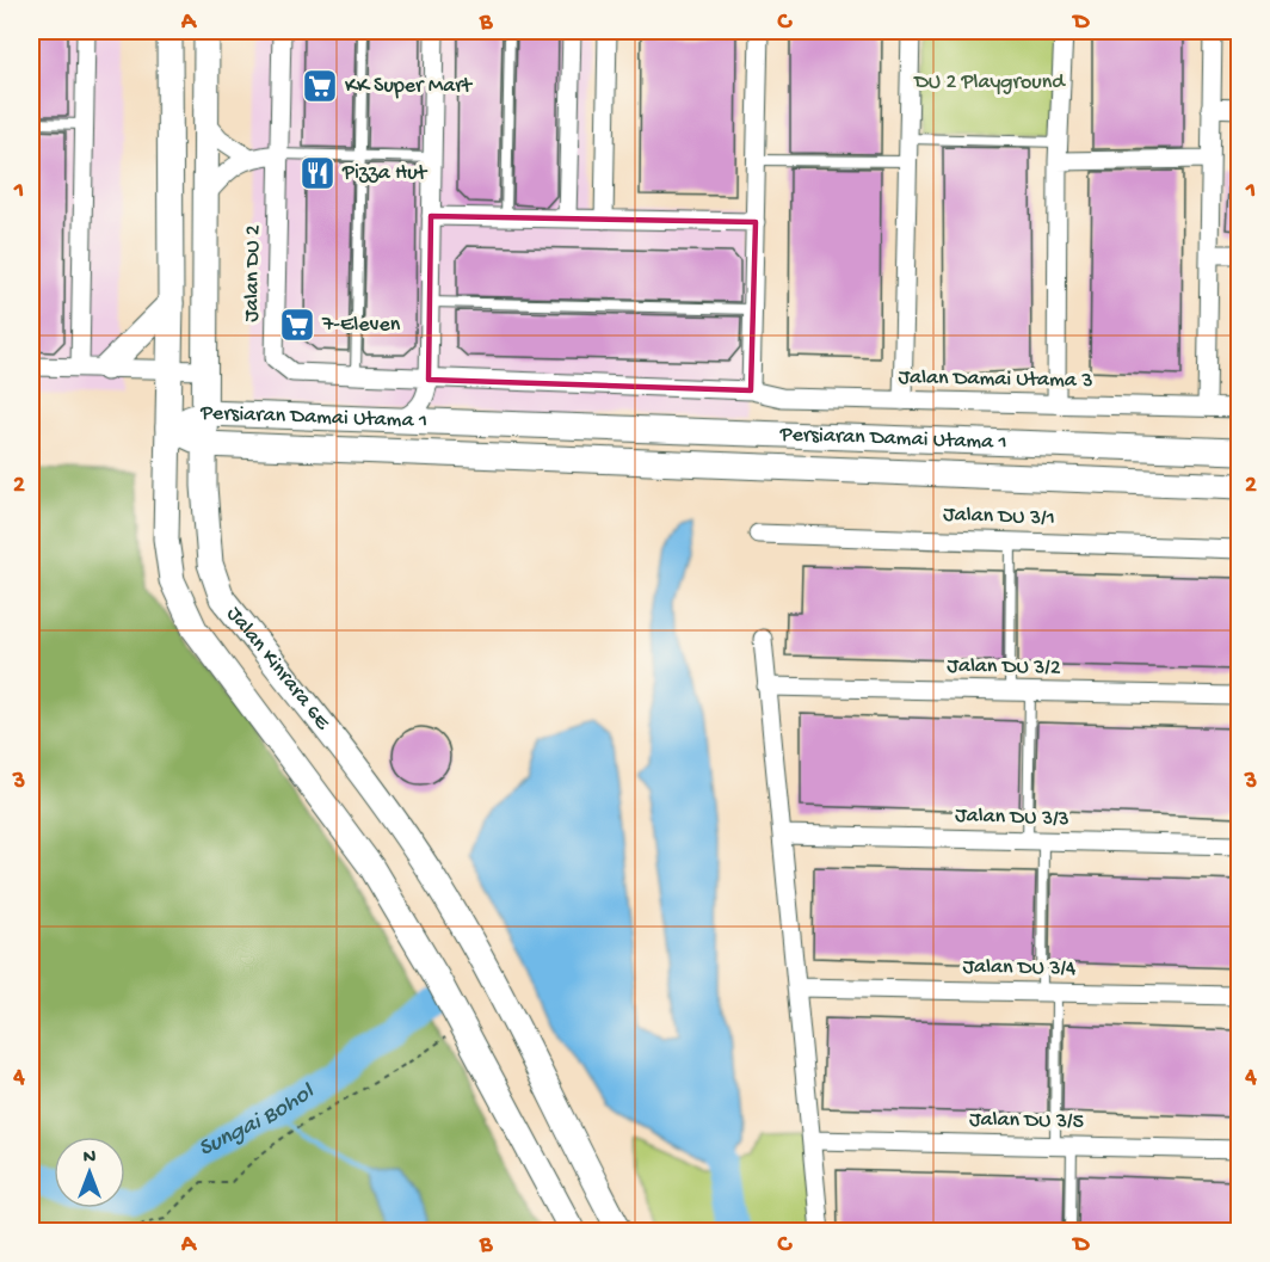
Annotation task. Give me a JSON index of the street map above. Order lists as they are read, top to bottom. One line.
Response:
{"streets":{"street":["Jalan DU 2","Jalan Damai Utama 3","Persiaran Damai Utama 1","Jalan DU 3/1","Jalan DU 3/2","Jalan Kinrara 6E","Jalan DU 3/3","Jalan DU 3/4","Jalan DU 3/5"]},"crossings":[["Jalan DU 2","Jalan Damai Utama 3"],["Persiaran Damai Utama 1","Jalan Kinrara 6E"]],"water":["Sungai Bohol"],"parks":["DU 2 Playground"],"places":{"supermarket":["KK Super Mart","7-Eleven"],"restaurant":["Pizza Hut"]},"north":"top","grid":{"columns":["A","B","C","D"],"rows":["1","2","3","4"]}}
